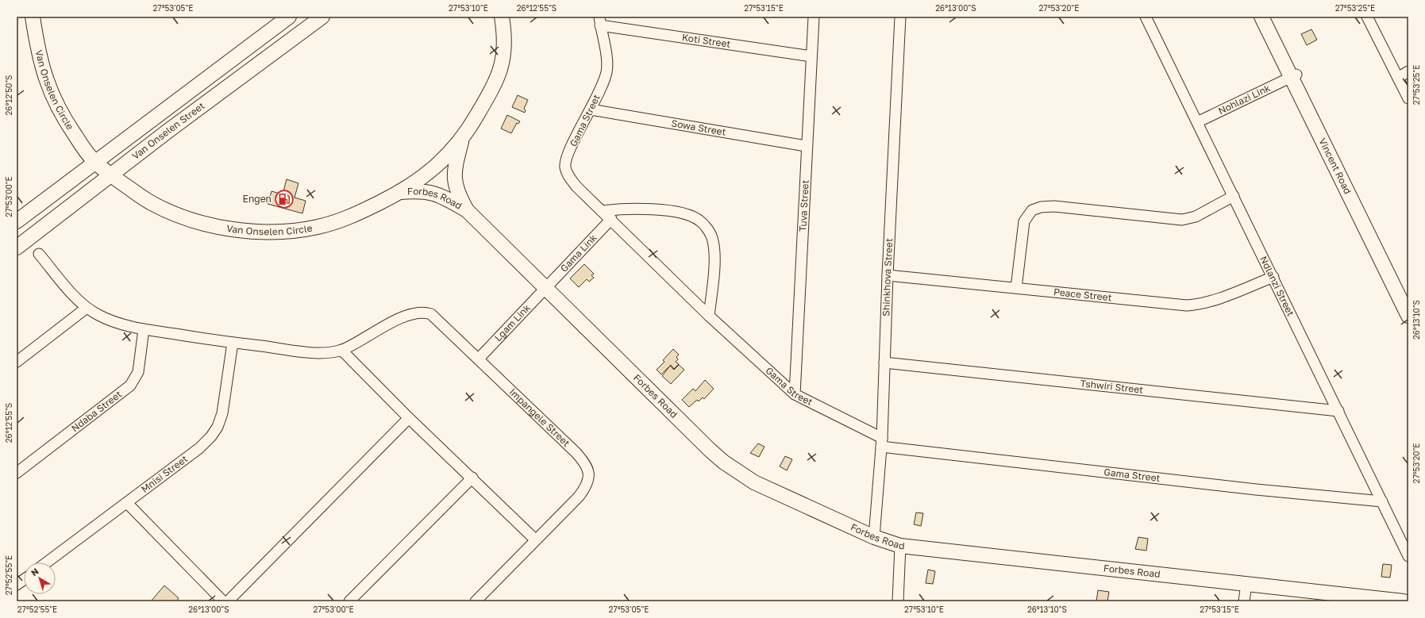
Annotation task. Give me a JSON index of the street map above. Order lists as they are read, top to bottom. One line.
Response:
{"streets":{"street":["Koti Street","Van Onselen Circle","Nohlazi Link","Gama Street","Sowa Street","Van Onselen Street","Vincent Road","Forbes Road","Tuva Street","Gama Link","Shinkhova Street","Ndlanzi Street","Peace Street","Lgam Link","Tshwiri Street","Ndaba Street","Impangele Street","Mnisi Street"]},"crossings":[["Koti Street","Gama Street"],["Koti Street","Tuva Street"],["Van Onselen Circle","Van Onselen Street"],["Van Onselen Circle","Forbes Road"],["Nohlazi Link","Vincent Road"],["Nohlazi Link","Ndlanzi Street"],["Gama Street","Sowa Street"],["Gama Street","Tuva Street"],["Gama Street","Gama Link"],["Gama Street","Shinkhova Street"],["Gama Street","Ndlanzi Street"],["Sowa Street","Tuva Street"],["Forbes Road","Gama Link"],["Forbes Road","Shinkhova Street"],["Forbes Road","Lgam Link"],["Gama Link","Lgam Link"],["Shinkhova Street","Peace Street"],["Shinkhova Street","Tshwiri Street"],["Ndlanzi Street","Peace Street"],["Ndlanzi Street","Tshwiri Street"],["Lgam Link","Impangele Street"]],"places":{"fuel station":["Engen"]},"north":"top left","coordinates":["27°53'05\"E","27°53'10\"E","26°12'55\"S","27°53'15\"E","26°13'00\"S","27°53'20\"E","27°53'25\"E","26°12'50\"S","27°53'00\"E","26°13'10\"S","27°52'55\"E"]}
